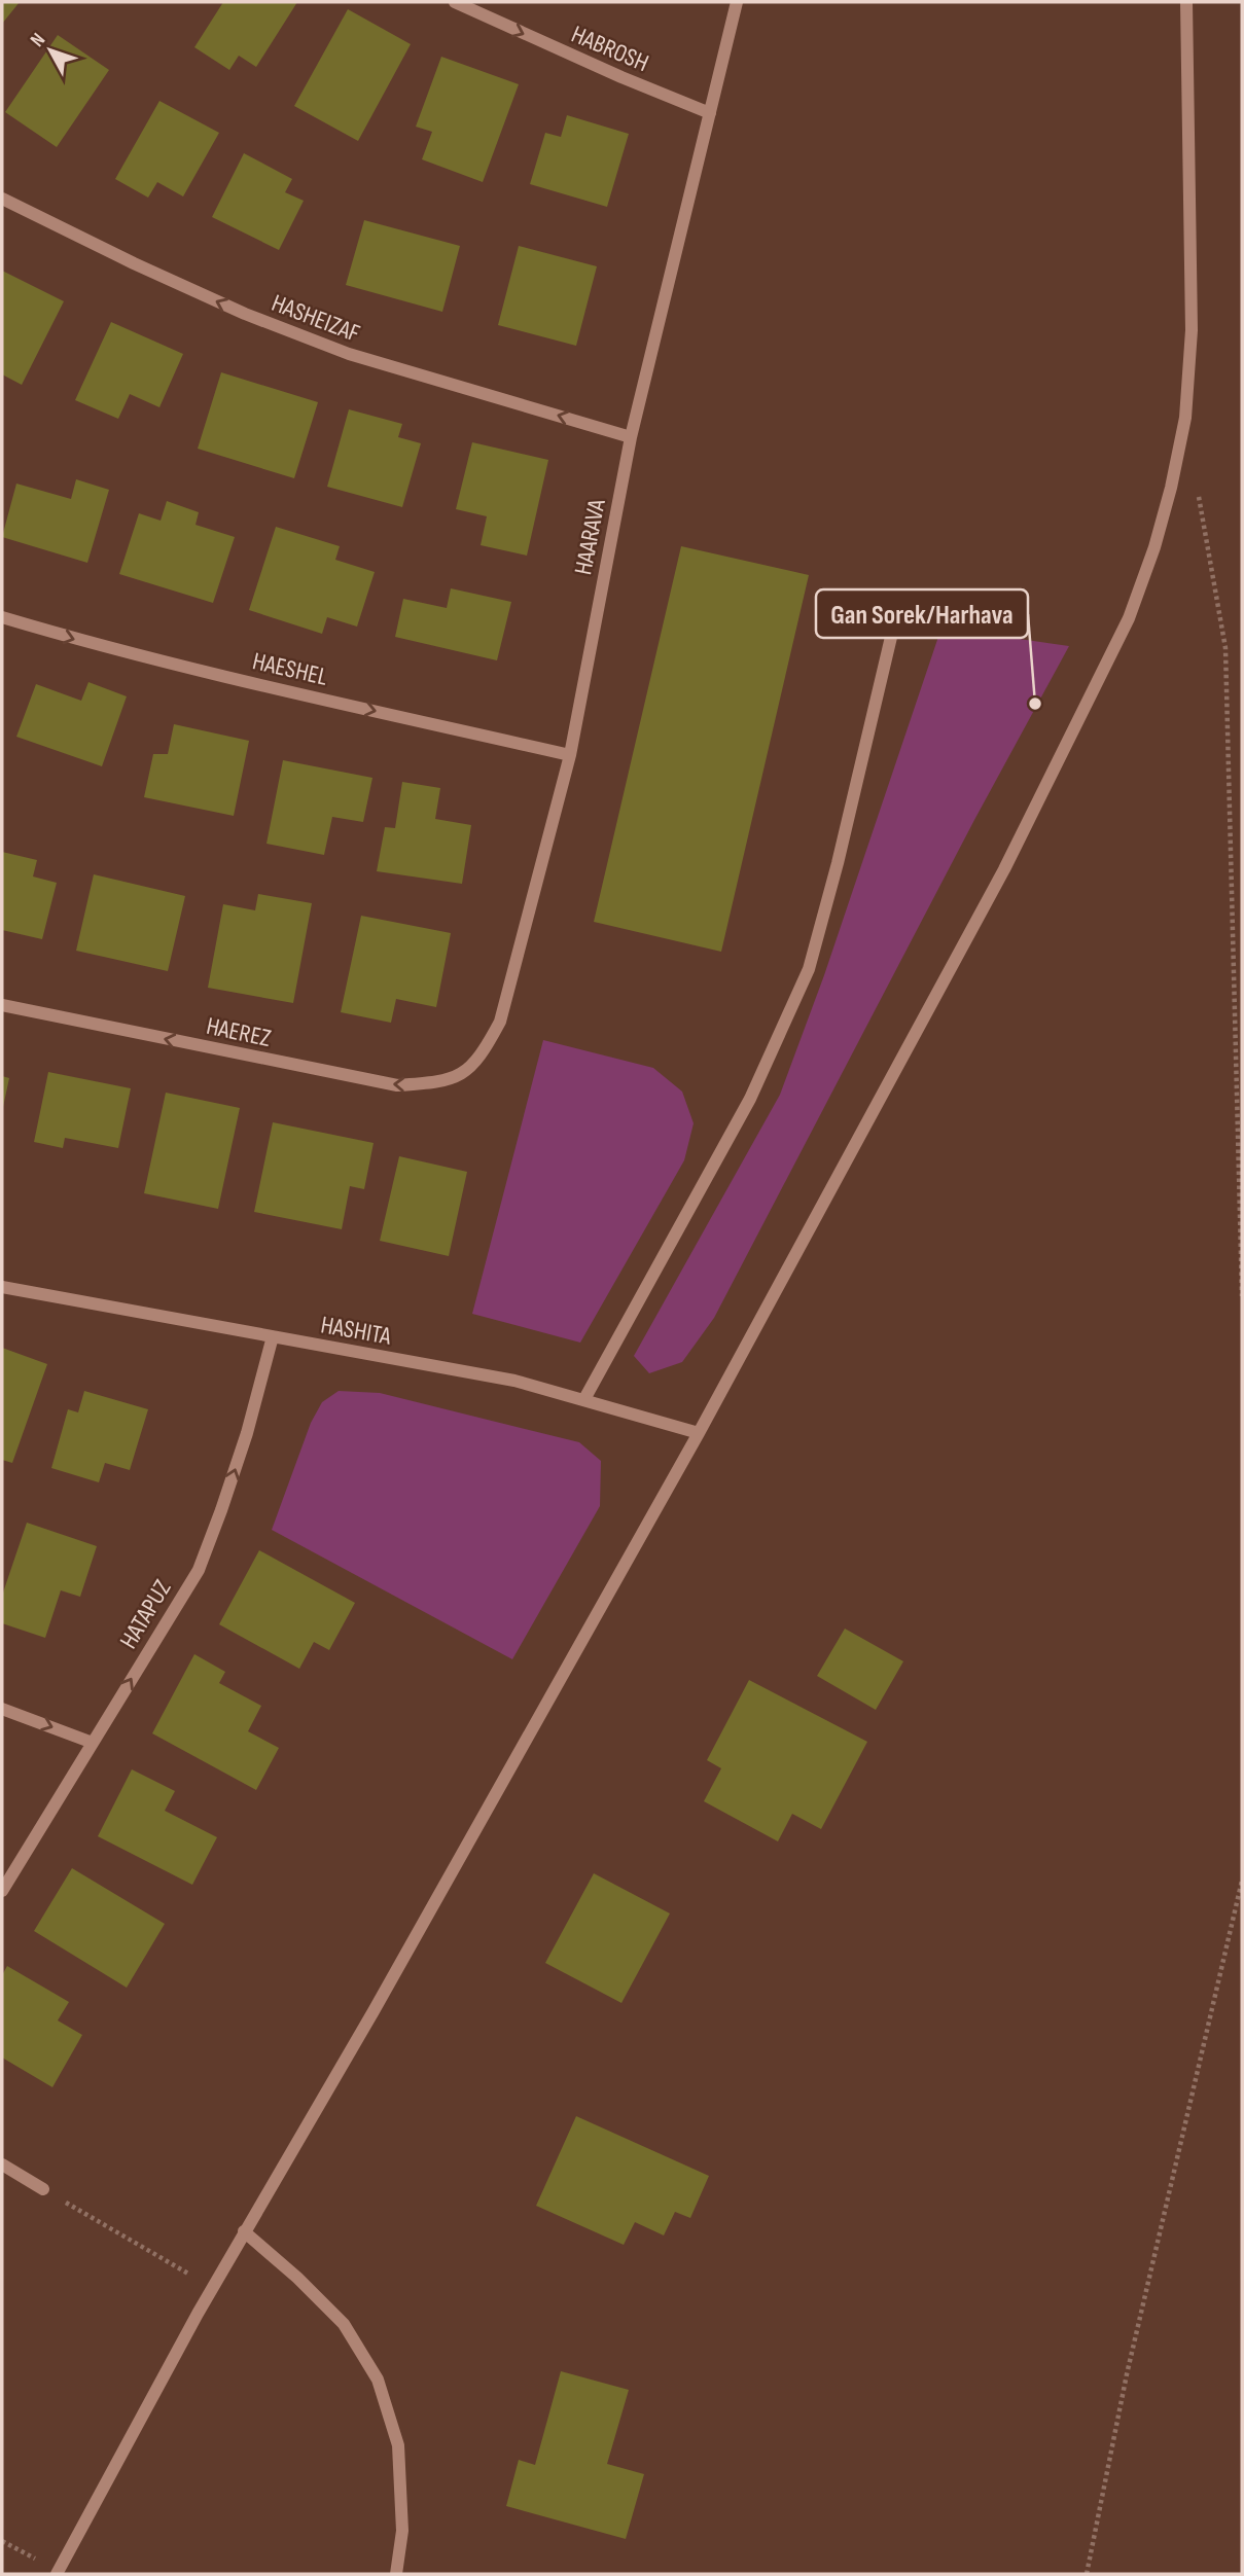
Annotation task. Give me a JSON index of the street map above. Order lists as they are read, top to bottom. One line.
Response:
{"streets":{"street":["HABROSH","HASHEIZAF","HAARAVA","HAESHEL","HAEREZ","HASHITA","HATAPUZ"]},"crossings":[["HABROSH","HAARAVA"],["HASHEIZAF","HAARAVA"],["HAARAVA","HAESHEL"],["HAARAVA","HAEREZ"],["HASHITA","HATAPUZ"]],"one_way":["HABROSH","HASHEIZAF","HAESHEL","HAEREZ","HATAPUZ"],"places":["Gan Sorek/Harhava"],"north":"top left"}
